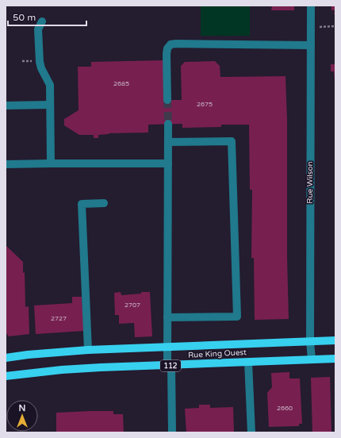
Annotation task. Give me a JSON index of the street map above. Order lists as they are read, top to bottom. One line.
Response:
{"streets":{"main road":["Rue King Ouest","112"],"street":["Rue Wilson"]},"crossings":[["Rue Wilson","Rue King Ouest"]],"house_numbers":["2685","2675","2707","2727","2660"],"scale_bar":"50 m","north":"top"}
